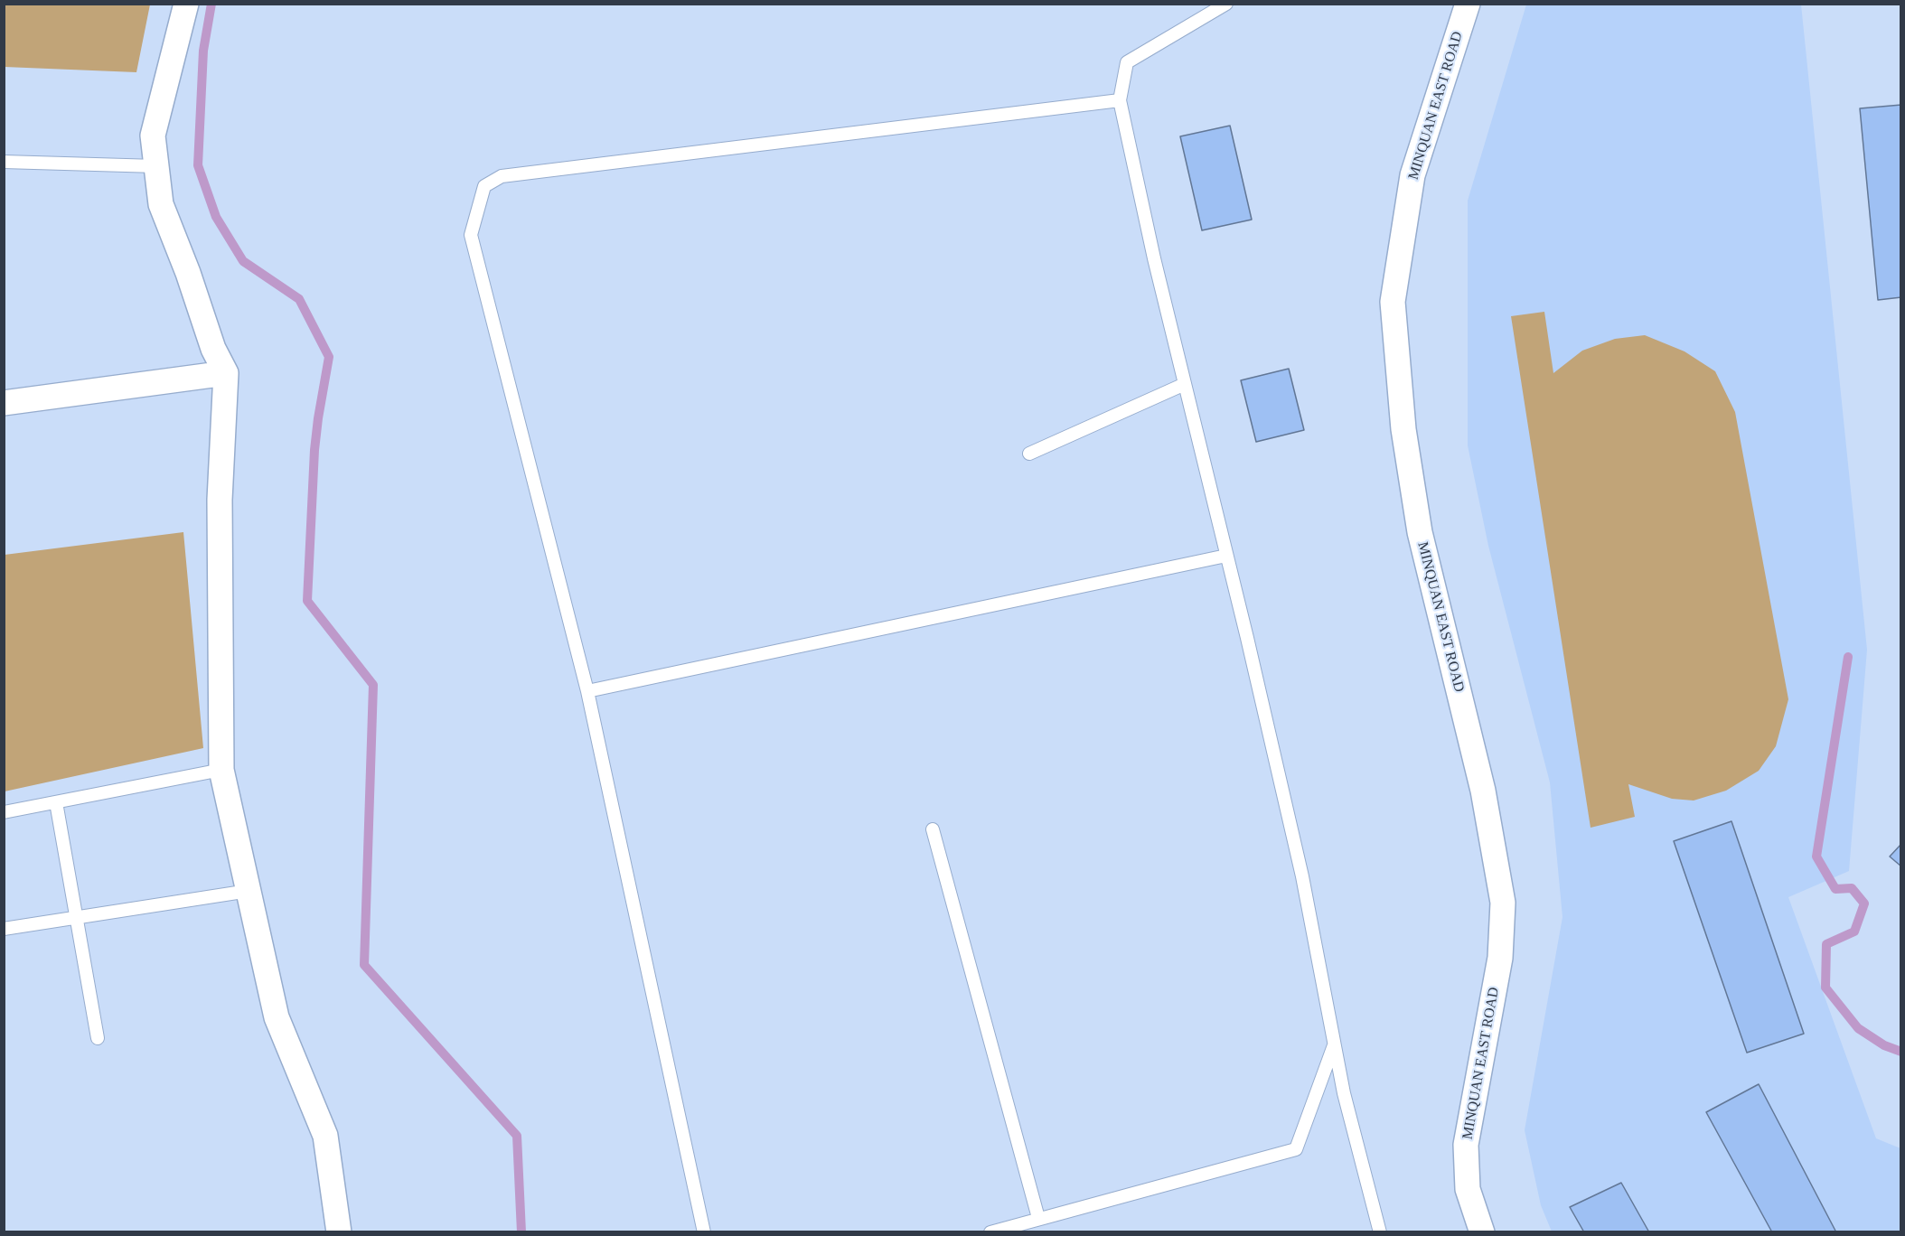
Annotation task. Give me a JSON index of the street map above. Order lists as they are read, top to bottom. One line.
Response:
{"streets":{"street":["MINQUAN EAST ROAD"]}}
